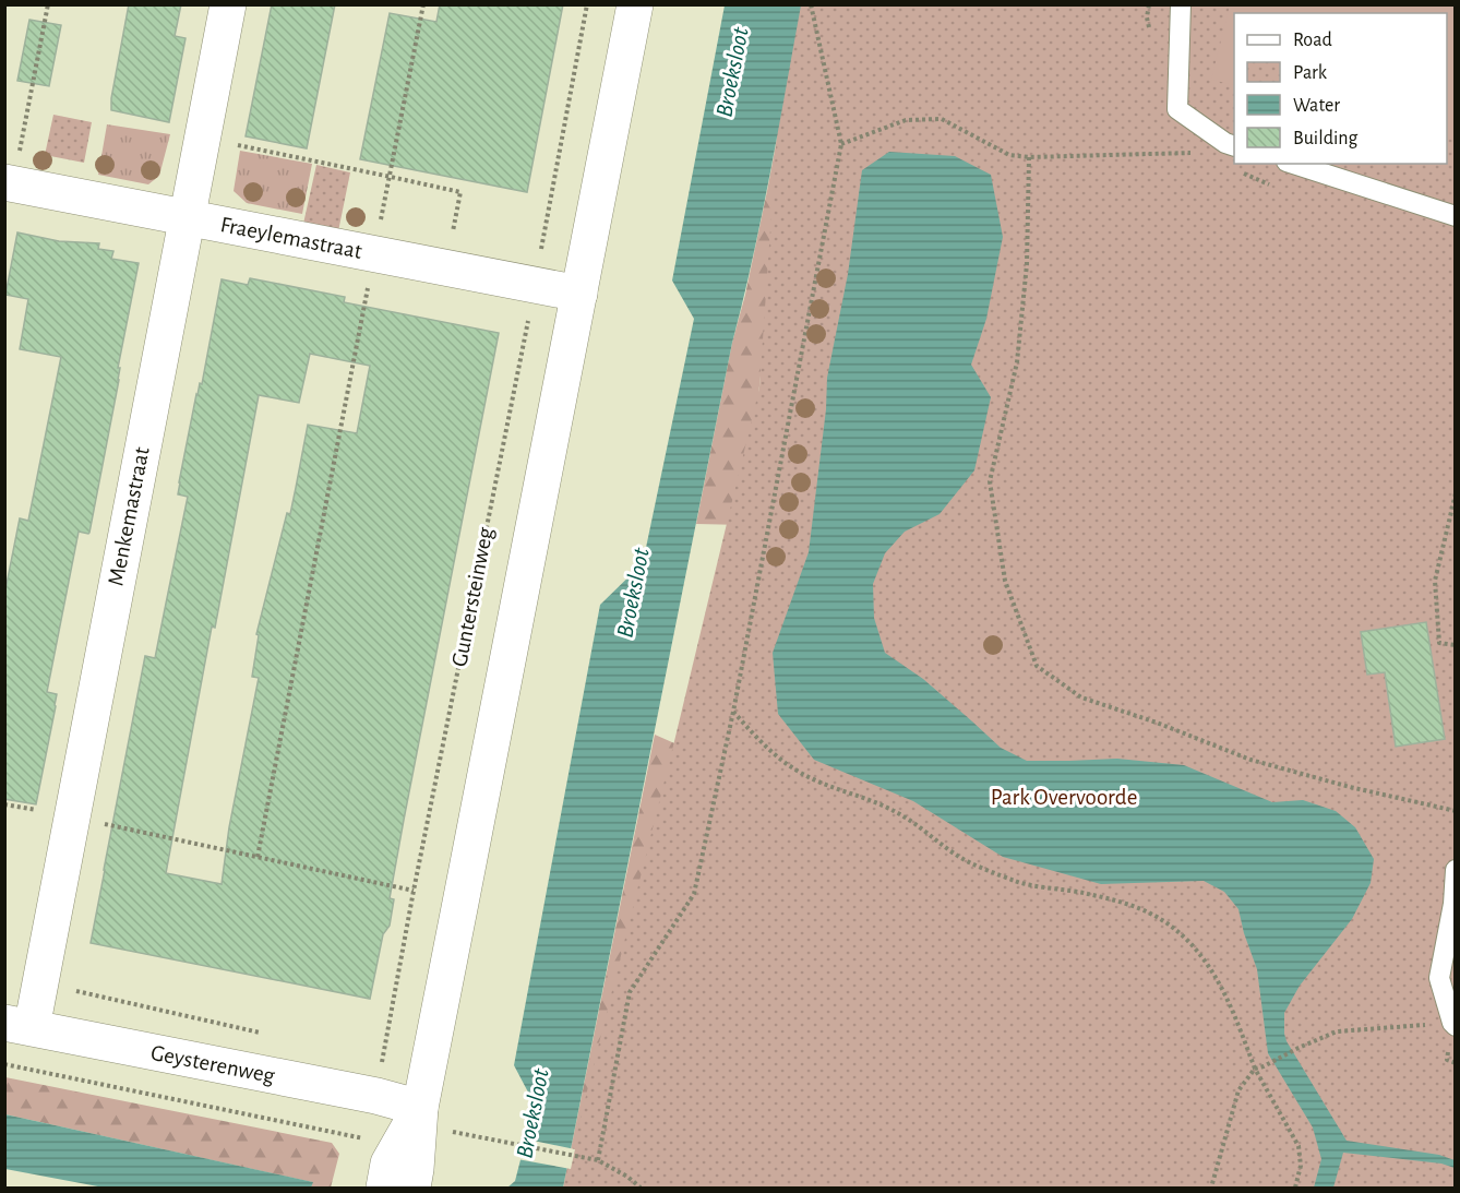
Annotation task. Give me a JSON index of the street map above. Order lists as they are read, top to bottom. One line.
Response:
{"streets":{"street":["Fraeylemastraat","Menkemastraat","Guntersteinweg","Geysterenweg"]},"crossings":[["Fraeylemastraat","Menkemastraat"],["Fraeylemastraat","Guntersteinweg"],["Menkemastraat","Geysterenweg"],["Guntersteinweg","Geysterenweg"]],"water":["Broeksloot"],"parks":["Park Overvoorde"],"legend":["Road","Park","Water","Building"]}
